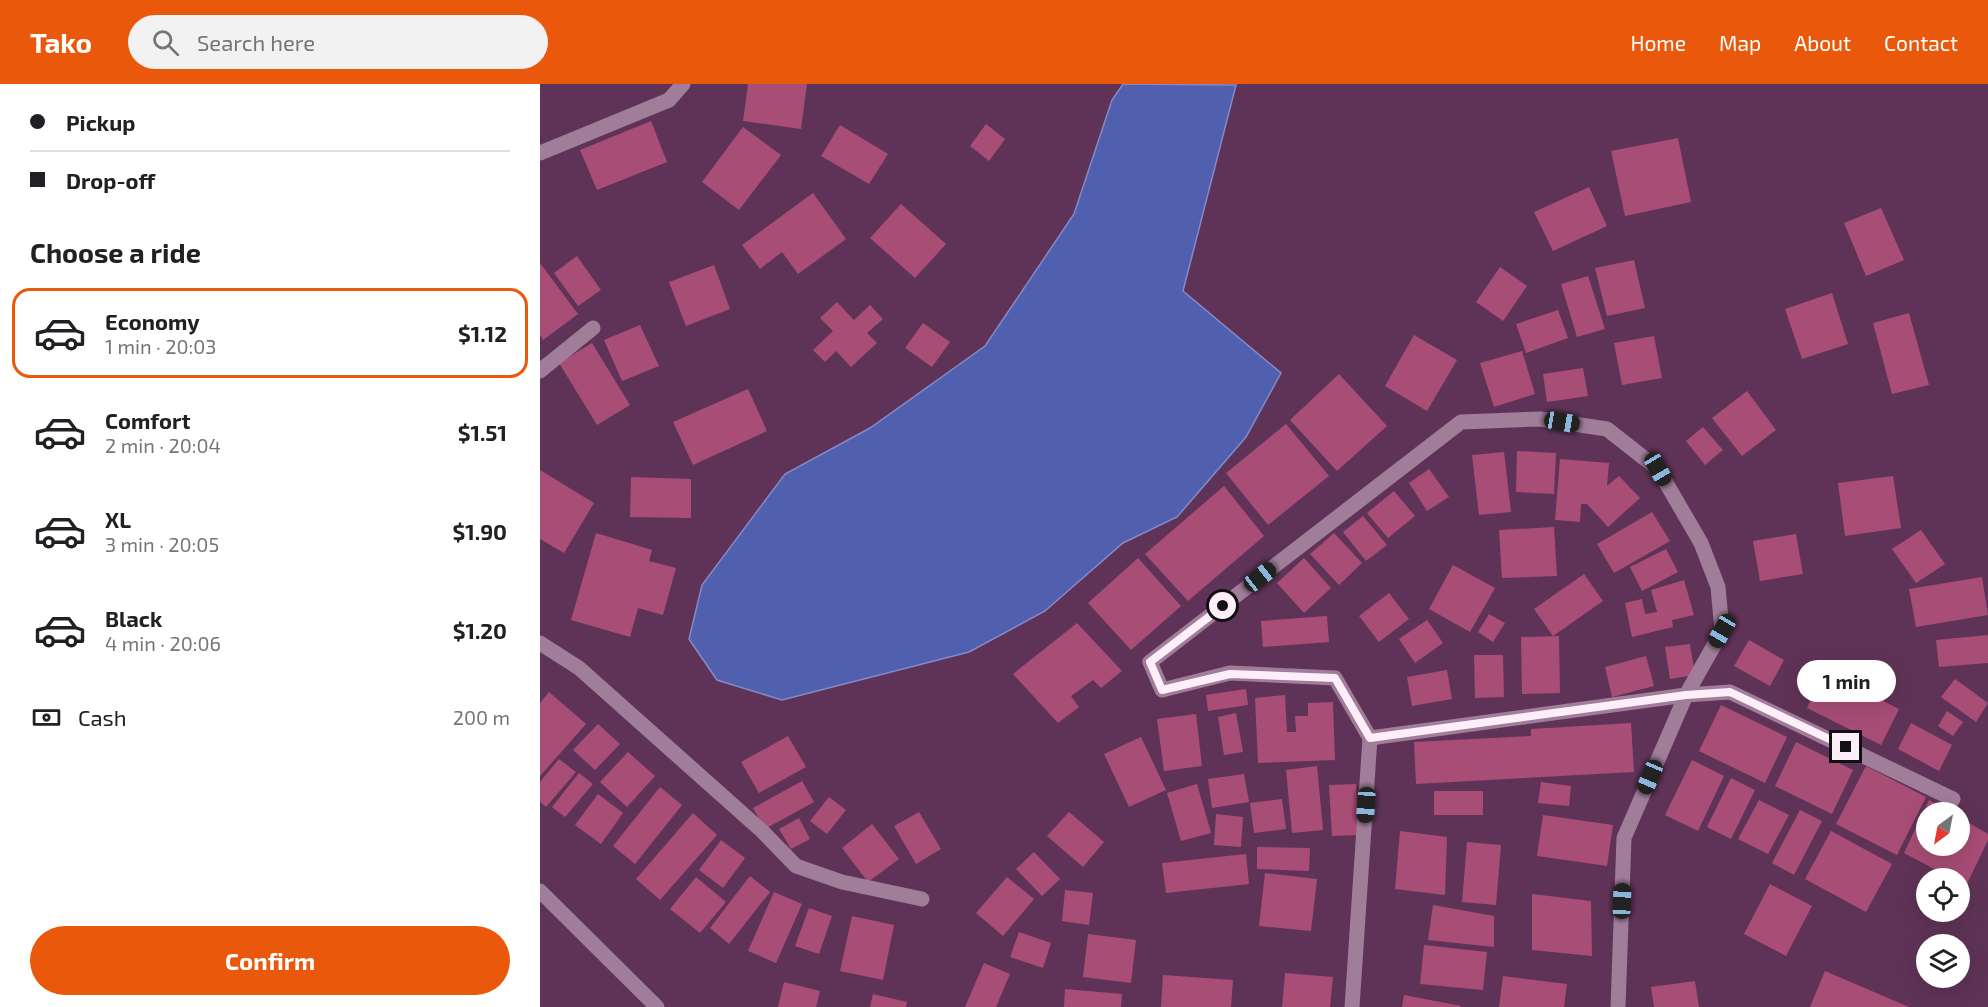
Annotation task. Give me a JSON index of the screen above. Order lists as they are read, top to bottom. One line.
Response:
{"north":"bottom left","page":{"header":"Tako","search":"Search here","nav":["Home","Map","About","Contact"],"banner":["Pickup","Drop-off"],"heading":"Choose a ride","list":[{"name":"Economy","note":"1 min · 20:03","value":"$1.12"},{"name":"Comfort","note":"2 min · 20:04","value":"$1.51"},{"name":"XL","note":"3 min · 20:05","value":"$1.90"},{"name":"Black","note":"4 min · 20:06","value":"$1.20"}],"bubble":"1 min","pay":["Cash","200 m"],"buttons":"Confirm"}}
